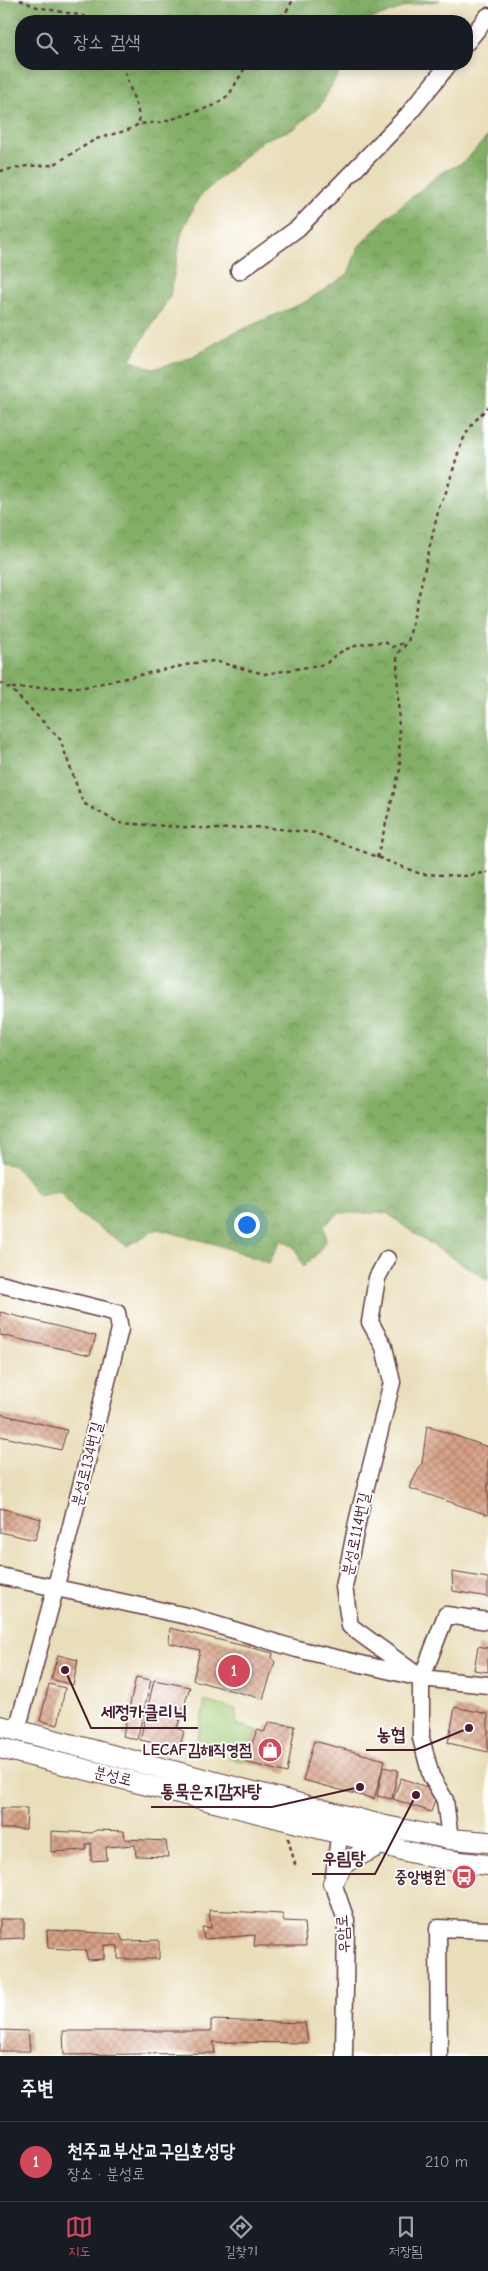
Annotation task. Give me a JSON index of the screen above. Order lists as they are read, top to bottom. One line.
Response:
{"streets":{"main road":["분성로"],"street":["분성로134번길","분성로114번길","우암로"]},"crossings":[["분성로134번길","분성로"],["분성로","우암로"]],"places":{"other":["세정카클리닉","농협","통묵은지감자탕","우림탕"],"shop":["LECAF김해직영점"],"bus stop":["중앙병원"]},"page":{"search":"장소 검색","pins":"1","heading":"주변","list":[{"mark":"1","name":"천주교부산교구임호성당","note":"장소 · 분성로","value":"210 m"}],"nav":["지도","길찾기","저장됨"]}}
